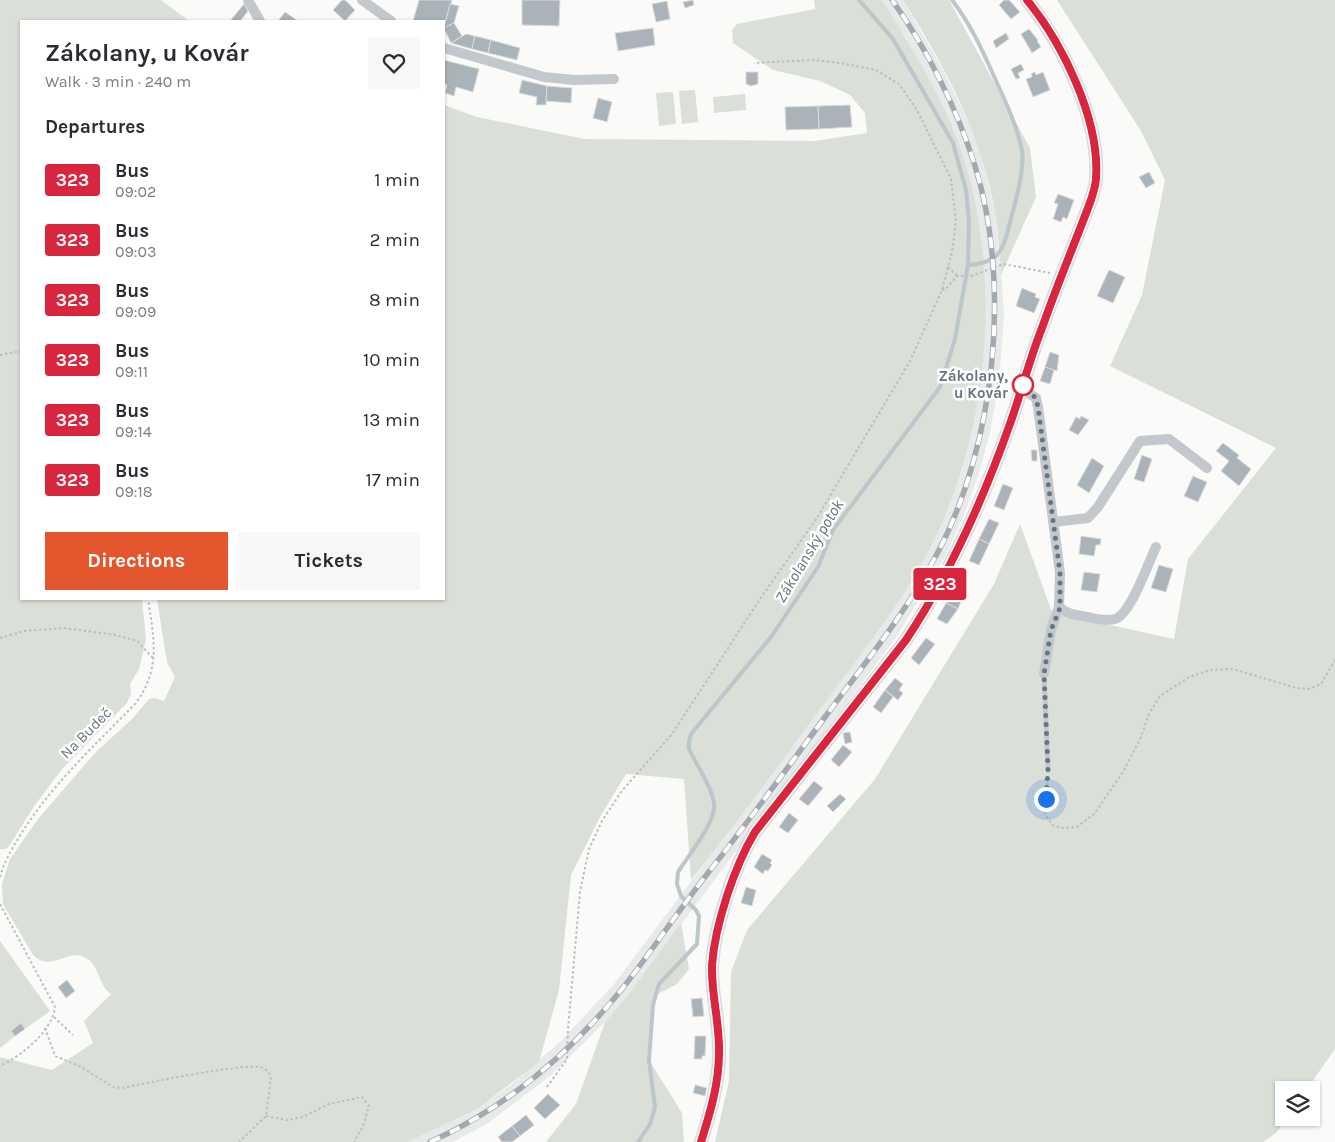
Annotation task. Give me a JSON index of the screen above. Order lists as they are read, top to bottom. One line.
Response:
{"streets":{"path":["Na Budeč"]},"water":["Zákolanský potok"],"places":["Zákolany, u Kovár"],"lines":["bus line 323"],"page":{"on_map":"323","heading":[["Zákolany, u Kovár","Walk · 3 min · 240 m"],"Departures"],"list":[{"mark":"323","name":"Bus","note":"09:02","value":"1 min"},{"mark":"323","name":"Bus","note":"09:03","value":"2 min"},{"mark":"323","name":"Bus","note":"09:09","value":"8 min"},{"mark":"323","name":"Bus","note":"09:11","value":"10 min"},{"mark":"323","name":"Bus","note":"09:14","value":"13 min"},{"mark":"323","name":"Bus","note":"09:18","value":"17 min"}],"buttons":["Directions","Tickets"]}}
